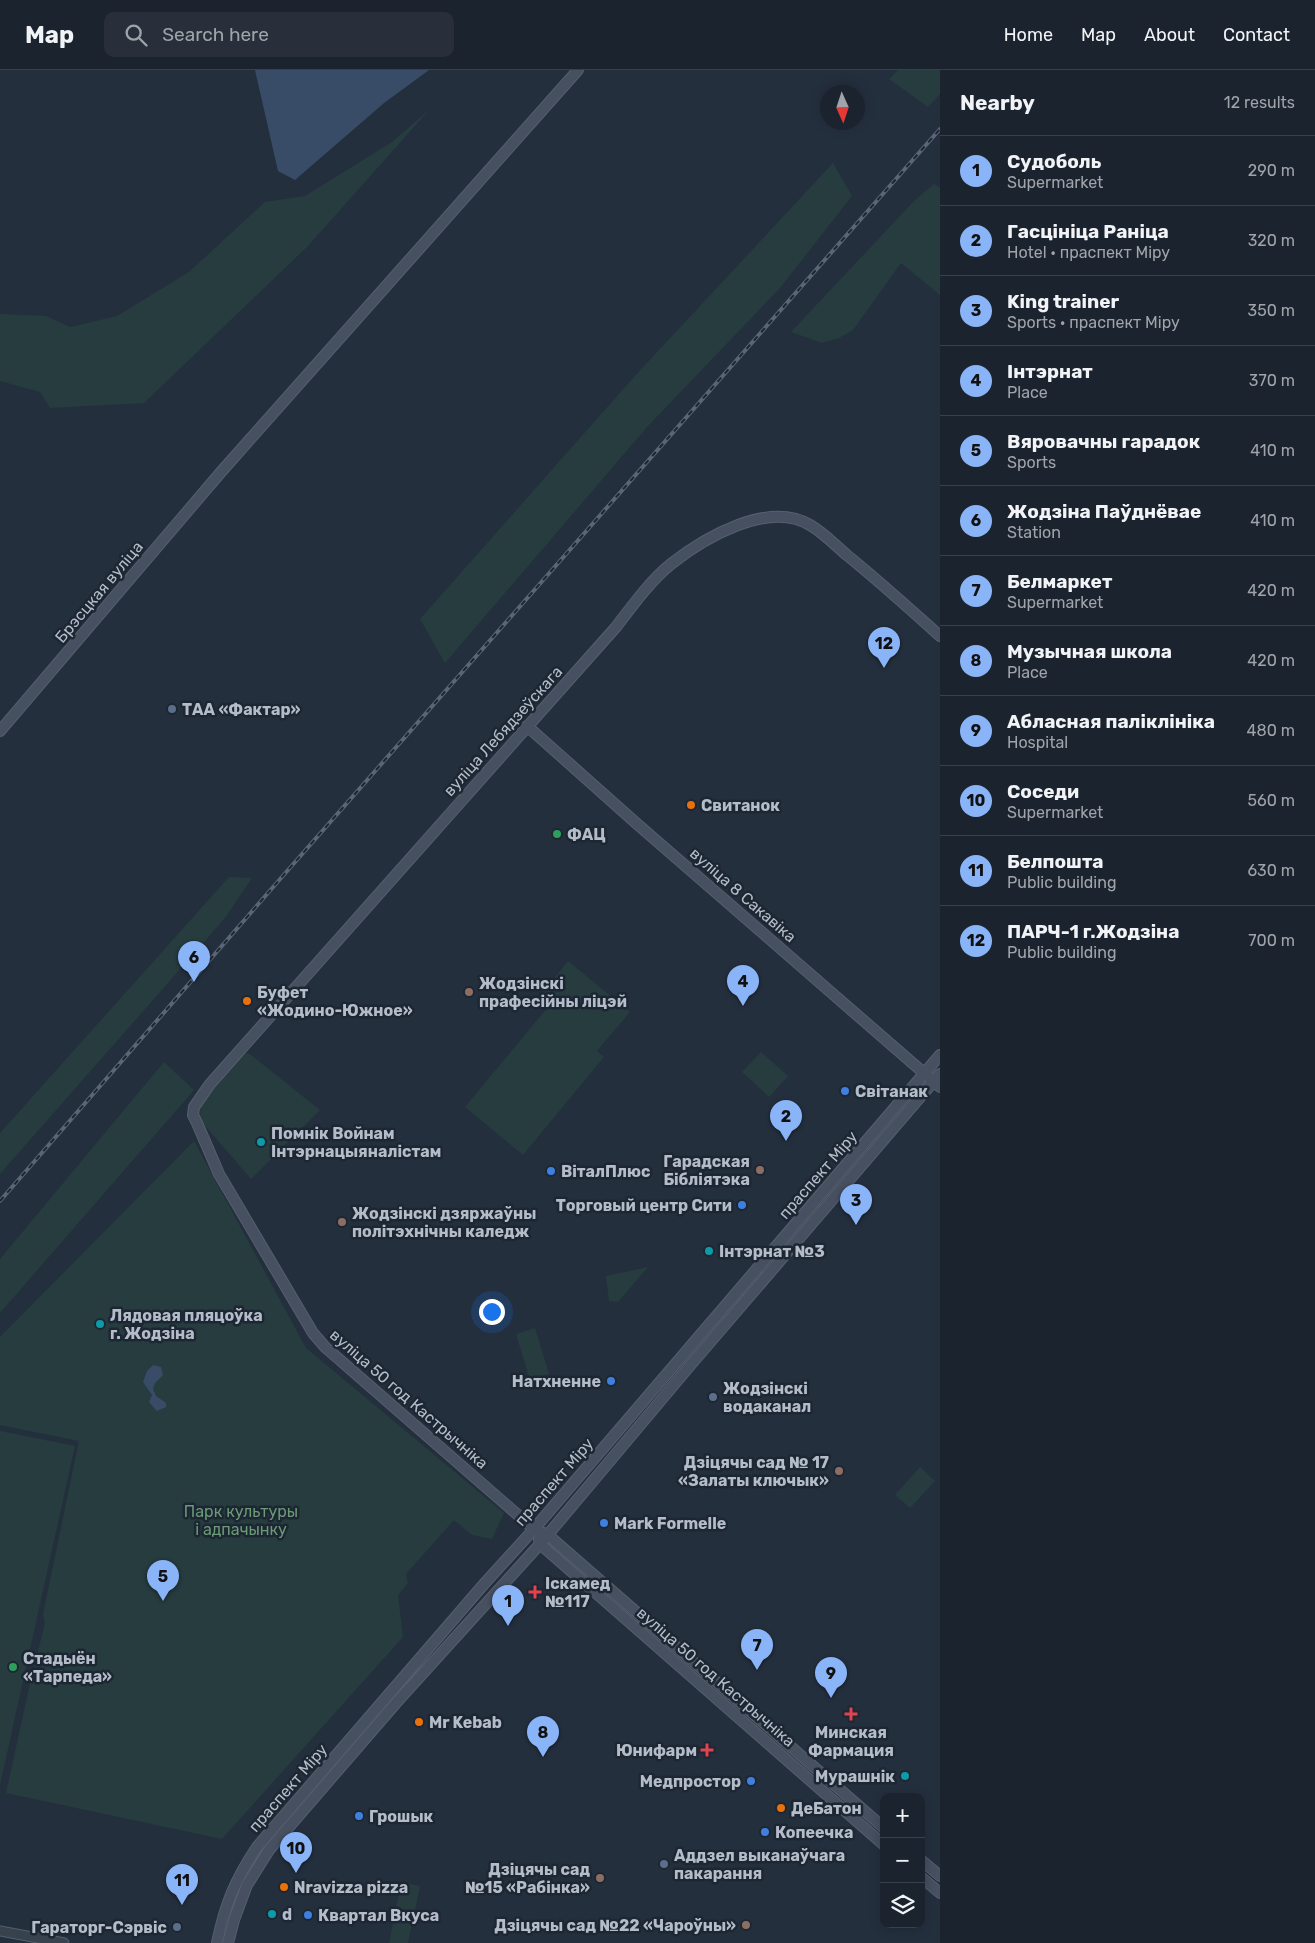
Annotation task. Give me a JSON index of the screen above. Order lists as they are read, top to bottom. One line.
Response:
{"streets":{"main road":["Брэсцкая вуліца","вуліца Лебядзеўскага","вуліца 8 Сакавіка","праспект Міру","вуліца 50 год Кастрычніка"]},"crossings":[["вуліца Лебядзеўскага","вуліца 8 Сакавіка"],["вуліца Лебядзеўскага","вуліца 50 год Кастрычніка"],["вуліца 8 Сакавіка","праспект Міру"],["праспект Міру","вуліца 50 год Кастрычніка"]],"parks":["Парк культуры і адпачынку"],"places":{"other":["ТАА «Фактар»","Свитанок","ФАЦ","Жодзінскі прафесійны ліцэй","Буфет «Жодино-Южное»","Світанак","Помнік Войнам Інтэрнацыяналістам","Гарадская Бібліятэка","ВіталПлюс","Торговый центр Сити","Жодзінскі дзяржаўны політэхнічны каледж","Інтэрнат №3","Лядовая пляцоўка г. Жодзіна","Натхненне","Жодзінскі водаканал","Дзіцячы сад № 17 «Залаты ключык»","Mark Formelle","Стадыён «Тарпеда»","Mr Kebab","Мурашнік","Медпростор","ДеБатон","Грошык","Копеечка","Аддзел выканаўчага пакарання","Дзіцячы сад №15 «Рабінка»","Nravizza pizza","d","Квартал Вкуса","Дзіцячы сад №22 «Чароўны»","Гараторг-Сэрвіс"],"health":["Іскамед №117","Минская Фармация","Юнифарм"]},"north":"bottom","page":{"header":"Map","search":"Search here","nav":["Home","Map","About","Contact"],"heading":["Nearby","12 results"],"list":[{"mark":"1","name":"Судоболь","note":"Supermarket","value":"290 m"},{"mark":"2","name":"Гасцініца Раніца","note":"Hotel · праспект Міру","value":"320 m"},{"mark":"3","name":"King trainer","note":"Sports · праспект Міру","value":"350 m"},{"mark":"4","name":"Інтэрнат","note":"Place","value":"370 m"},{"mark":"5","name":"Вяровачны гарадок","note":"Sports","value":"410 m"},{"mark":"6","name":"Жодзіна Паўднёвае","note":"Station","value":"410 m"},{"mark":"7","name":"Белмаркет","note":"Supermarket","value":"420 m"},{"mark":"8","name":"Музычная школа","note":"Place","value":"420 m"},{"mark":"9","name":"Абласная паліклініка","note":"Hospital","value":"480 m"},{"mark":"10","name":"Соседи","note":"Supermarket","value":"560 m"},{"mark":"11","name":"Белпошта","note":"Public building","value":"630 m"},{"mark":"12","name":"ПАРЧ-1 г.Жодзіна","note":"Public building","value":"700 m"}],"pins":["12","6","4","2","3","5","1","7","9","8","10","11"],"map_buttons":["+","−"]}}
